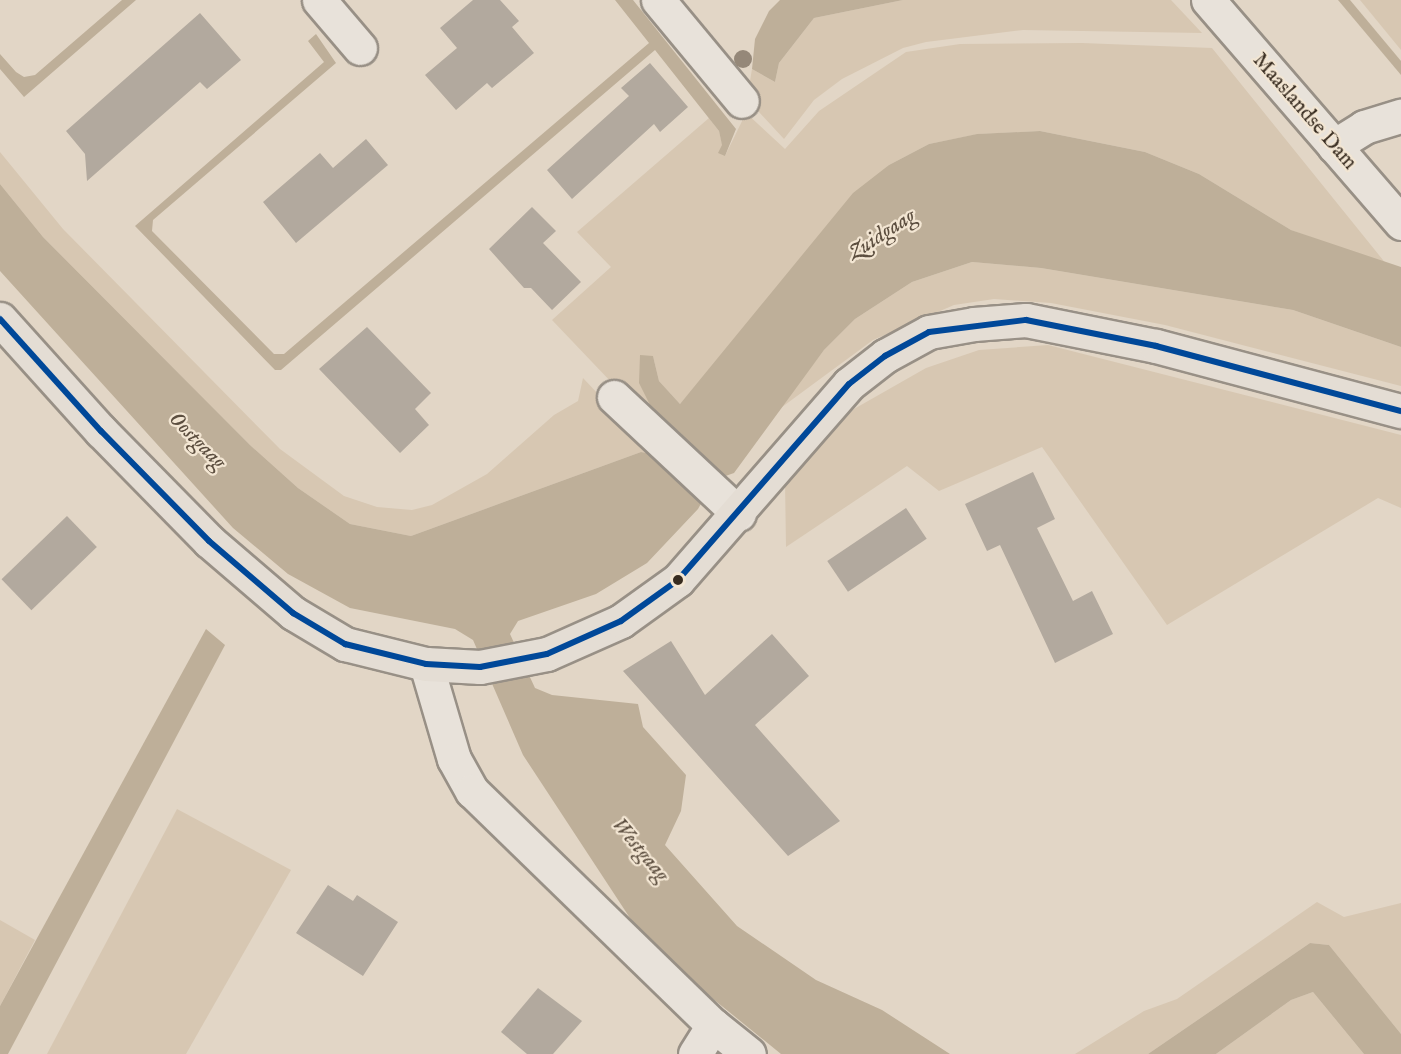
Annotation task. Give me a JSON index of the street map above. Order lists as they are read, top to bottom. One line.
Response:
{"streets":{"street":["Maaslandse Dam"]},"water":["Zuidgaag","Oostgaag","Westgaag"]}
